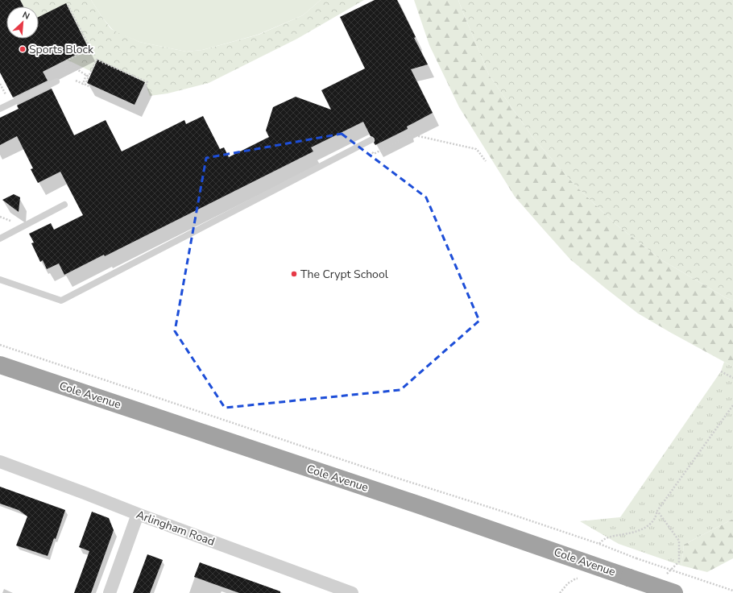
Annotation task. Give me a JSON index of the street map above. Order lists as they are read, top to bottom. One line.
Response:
{"streets":{"highway":["Cole Avenue"],"street":["Arlingham Road"]},"places":["Sports Block","The Crypt School"],"north":"top right"}
